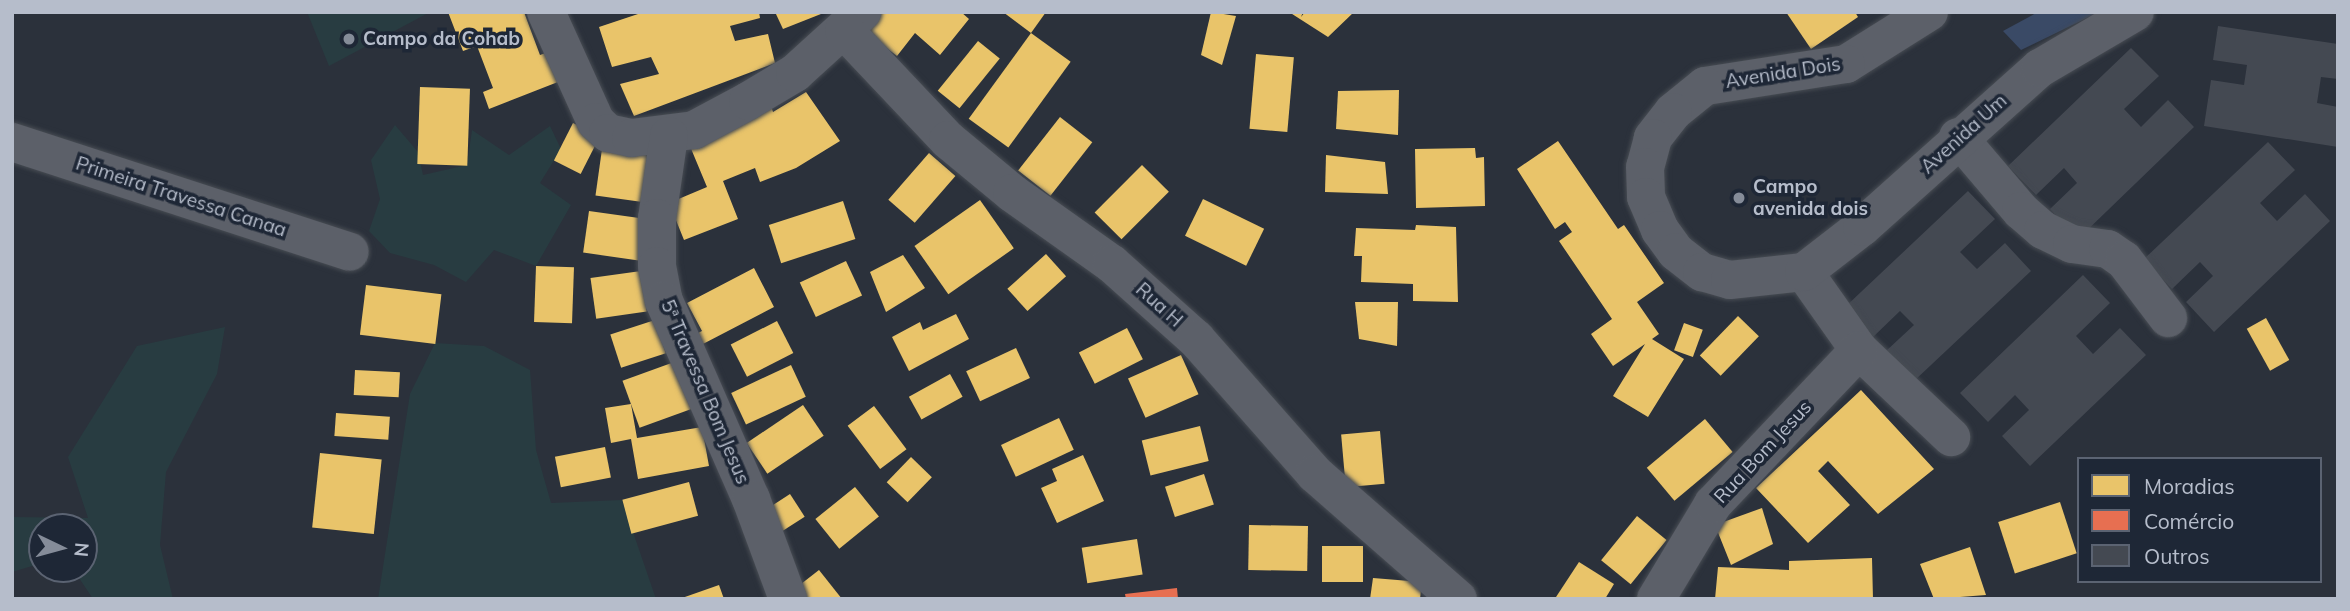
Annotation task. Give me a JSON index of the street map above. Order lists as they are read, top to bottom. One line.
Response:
{"streets":{"street":["Avenida Dois","Avenida Um","Primeira Travessa Canaa","Rua H","5ª Travessa Bom Jesus","Rua Bom Jesus"]},"crossings":[["Avenida Dois","Avenida Um"]],"places":["Campo da Cohab","Campo avenida dois"],"legend":["Moradias","Comércio","Outros"],"north":"right"}
